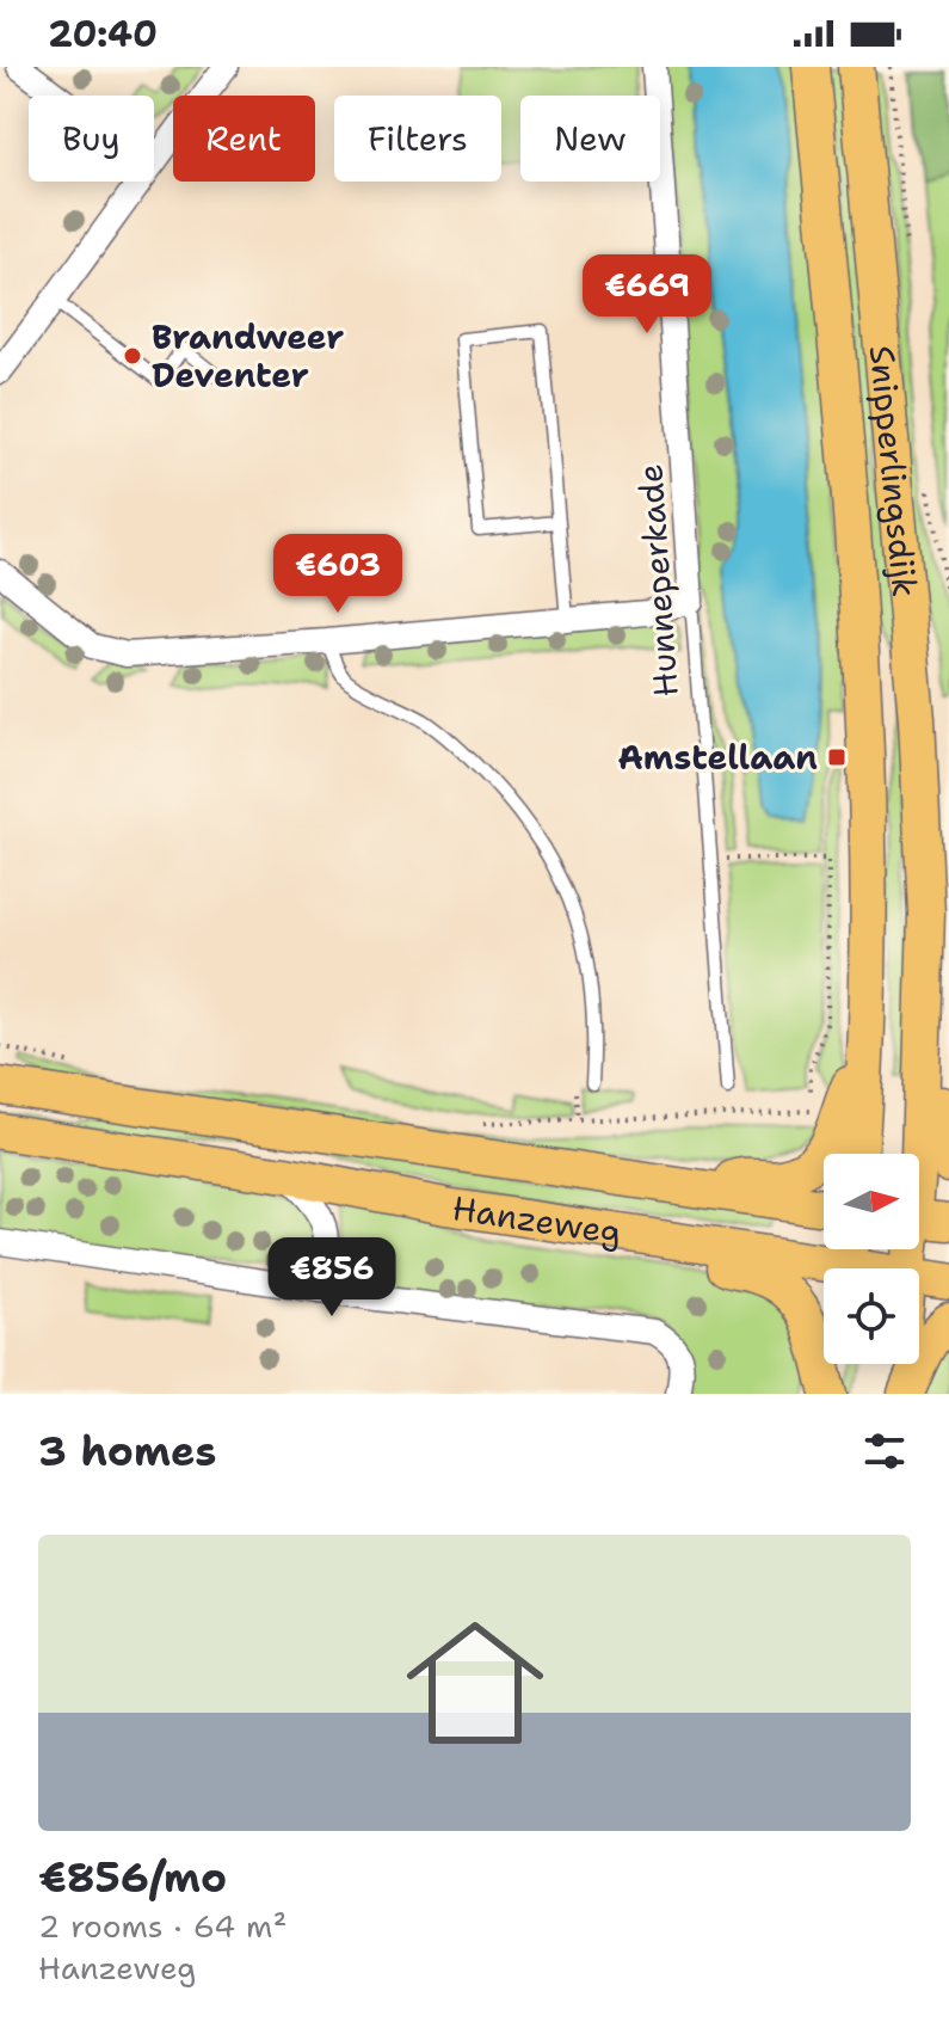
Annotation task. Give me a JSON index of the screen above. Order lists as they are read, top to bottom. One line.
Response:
{"streets":{"main road":["Snipperlingsdijk","Hanzeweg"],"street":["Hunneperkade"]},"places":{"other":["Brandweer Deventer"],"transit":["Amstellaan"]},"north":"right","page":{"status":"20:40","chip":["Buy","Rent","Filters","New"],"price":["€669","€603","€856"],"heading":"3 homes","list":[{"name":"€856/mo","note":"2 rooms · 64 m² · Hanzeweg"}]}}
